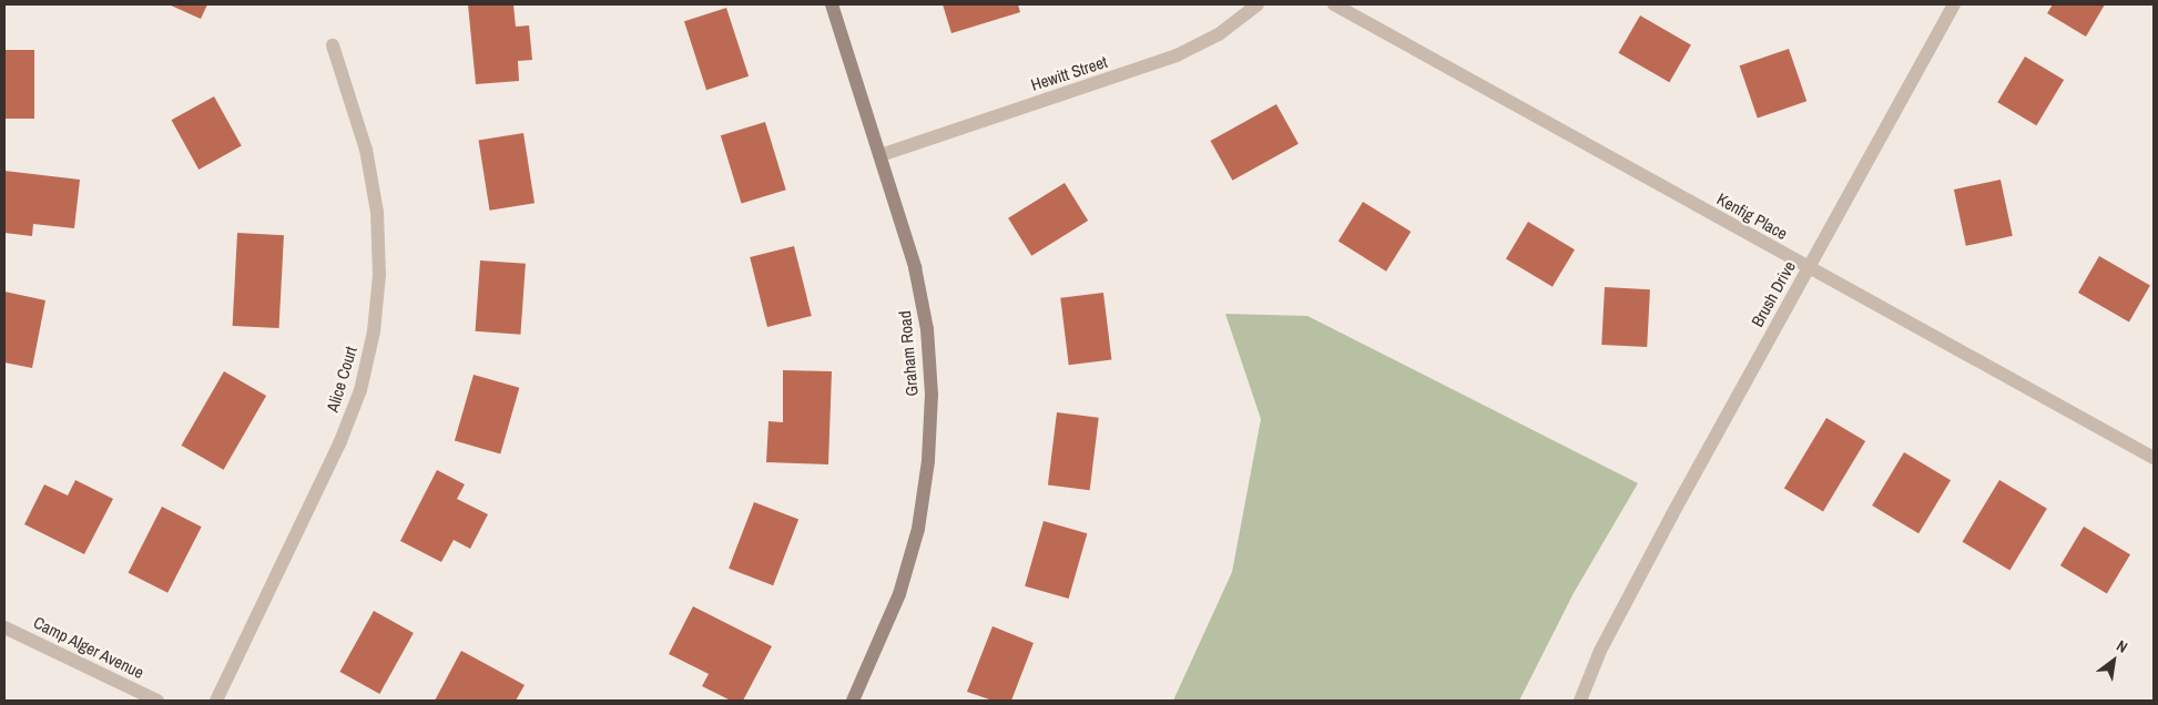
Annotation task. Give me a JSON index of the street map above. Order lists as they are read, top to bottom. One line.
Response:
{"streets":{"street":["Hewitt Street","Kenfig Place","Brush Drive","Graham Road","Alice Court","Camp Alger Avenue"]},"crossings":[["Hewitt Street","Graham Road"],["Kenfig Place","Brush Drive"]],"north":"top right"}
